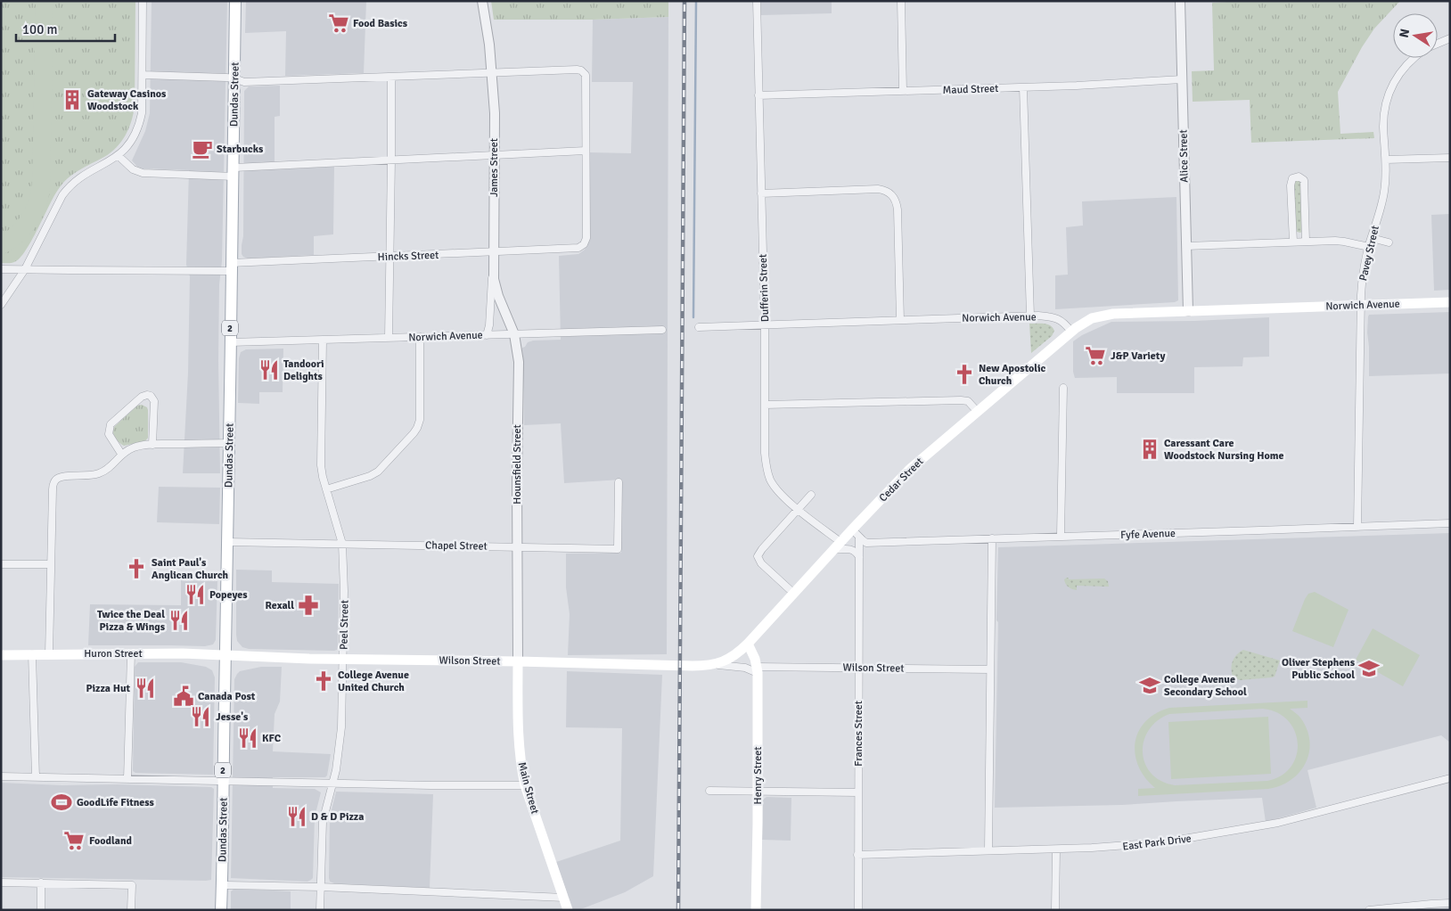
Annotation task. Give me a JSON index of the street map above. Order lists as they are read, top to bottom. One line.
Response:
{"streets":{"main road":["Dundas Street","Norwich Avenue","2","Cedar Street","Huron Street","Wilson Street","Henry Street","Main Street"],"street":["Maud Street","Alice Street","James Street","Pavey Street","Hincks Street","Dufferin Street","Hounsfield Street","Fyfe Avenue","Chapel Street","Peel Street","Frances Street","East Park Drive"]},"crossings":[["Maud Street","Alice Street"],["Maud Street","Dufferin Street"],["Dundas Street","Hincks Street"],["Dundas Street","Norwich Avenue"],["Dundas Street","Chapel Street"],["Dundas Street","Huron Street"],["Dundas Street","Wilson Street"],["Alice Street","Norwich Avenue"],["James Street","Hincks Street"],["James Street","Norwich Avenue"],["James Street","Hounsfield Street"],["Pavey Street","Norwich Avenue"],["Pavey Street","Fyfe Avenue"],["Dufferin Street","Norwich Avenue"],["Dufferin Street","Cedar Street"],["Norwich Avenue","Hounsfield Street"],["Norwich Avenue","Cedar Street"],["Norwich Avenue","Peel Street"],["Hounsfield Street","Chapel Street"],["Hounsfield Street","Wilson Street"],["Hounsfield Street","Main Street"],["Cedar Street","Fyfe Avenue"],["Cedar Street","Wilson Street"],["Cedar Street","Frances Street"],["Cedar Street","Henry Street"],["Fyfe Avenue","Frances Street"],["Chapel Street","Peel Street"],["Peel Street","Wilson Street"],["Huron Street","Wilson Street"],["Wilson Street","Frances Street"],["Wilson Street","Henry Street"],["Wilson Street","Main Street"],["Frances Street","East Park Drive"]],"places":{"supermarket":["Food Basics","J&P Variety","Foodland"],"building":["Gateway Casinos Woodstock","Caressant Care Woodstock Nursing Home"],"cafe":["Starbucks"],"restaurant":["Tandoori Delights","Popeyes","Twice the Deal Pizza & Wings","Pizza Hut","Jesse's","KFC","D & D Pizza"],"church":["New Apostolic Church","Saint Paul's Anglican Church","College Avenue United Church"],"pharmacy":["Rexall"],"school or university":["Oliver Stephens Public School","College Avenue Secondary School"],"public building":["Canada Post"],"sports":["GoodLife Fitness"]},"scale_bar":"100 m","north":"left"}
